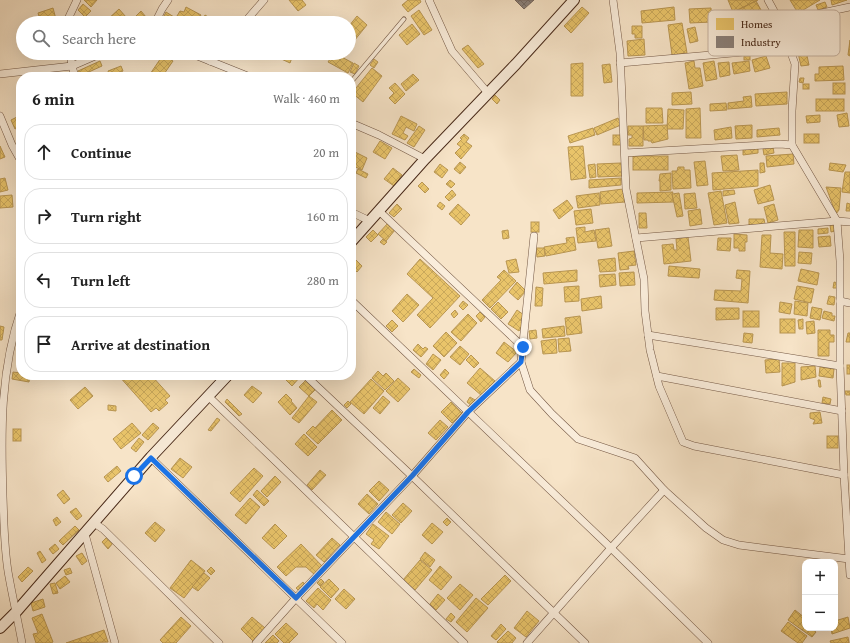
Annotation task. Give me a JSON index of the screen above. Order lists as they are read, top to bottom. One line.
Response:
{"legend":["Homes","Industry"],"page":{"search":"Search here","heading":["6 min","Walk · 460 m"],"list":[["Continue","20 m"],["Turn right","160 m"],["Turn left","280 m"],"Arrive at destination"],"map_buttons":["+","−"]}}
